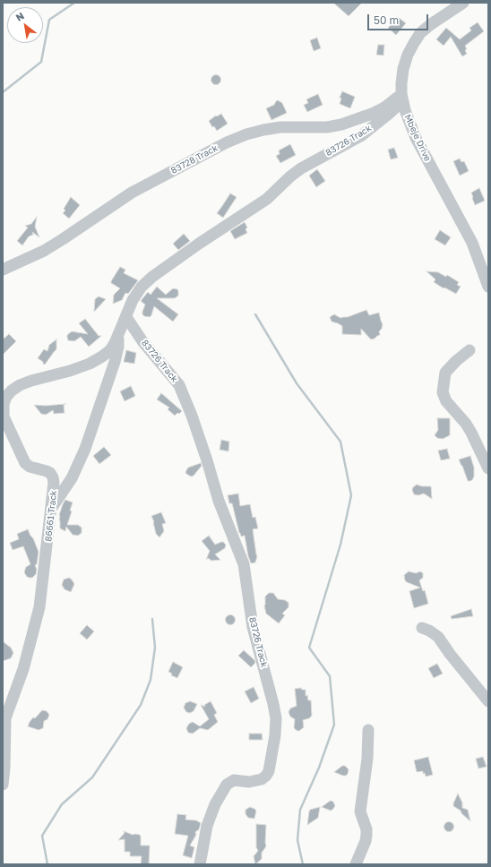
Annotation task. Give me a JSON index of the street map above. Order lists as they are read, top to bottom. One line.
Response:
{"streets":{"street":["Mbeje Drive","83726 Track","83728 Track","86661 Track"]},"crossings":[["Mbeje Drive","83726 Track"],["Mbeje Drive","83728 Track"],["83726 Track","83728 Track"],["83726 Track","86661 Track"]],"scale_bar":"50 m","north":"top left"}
